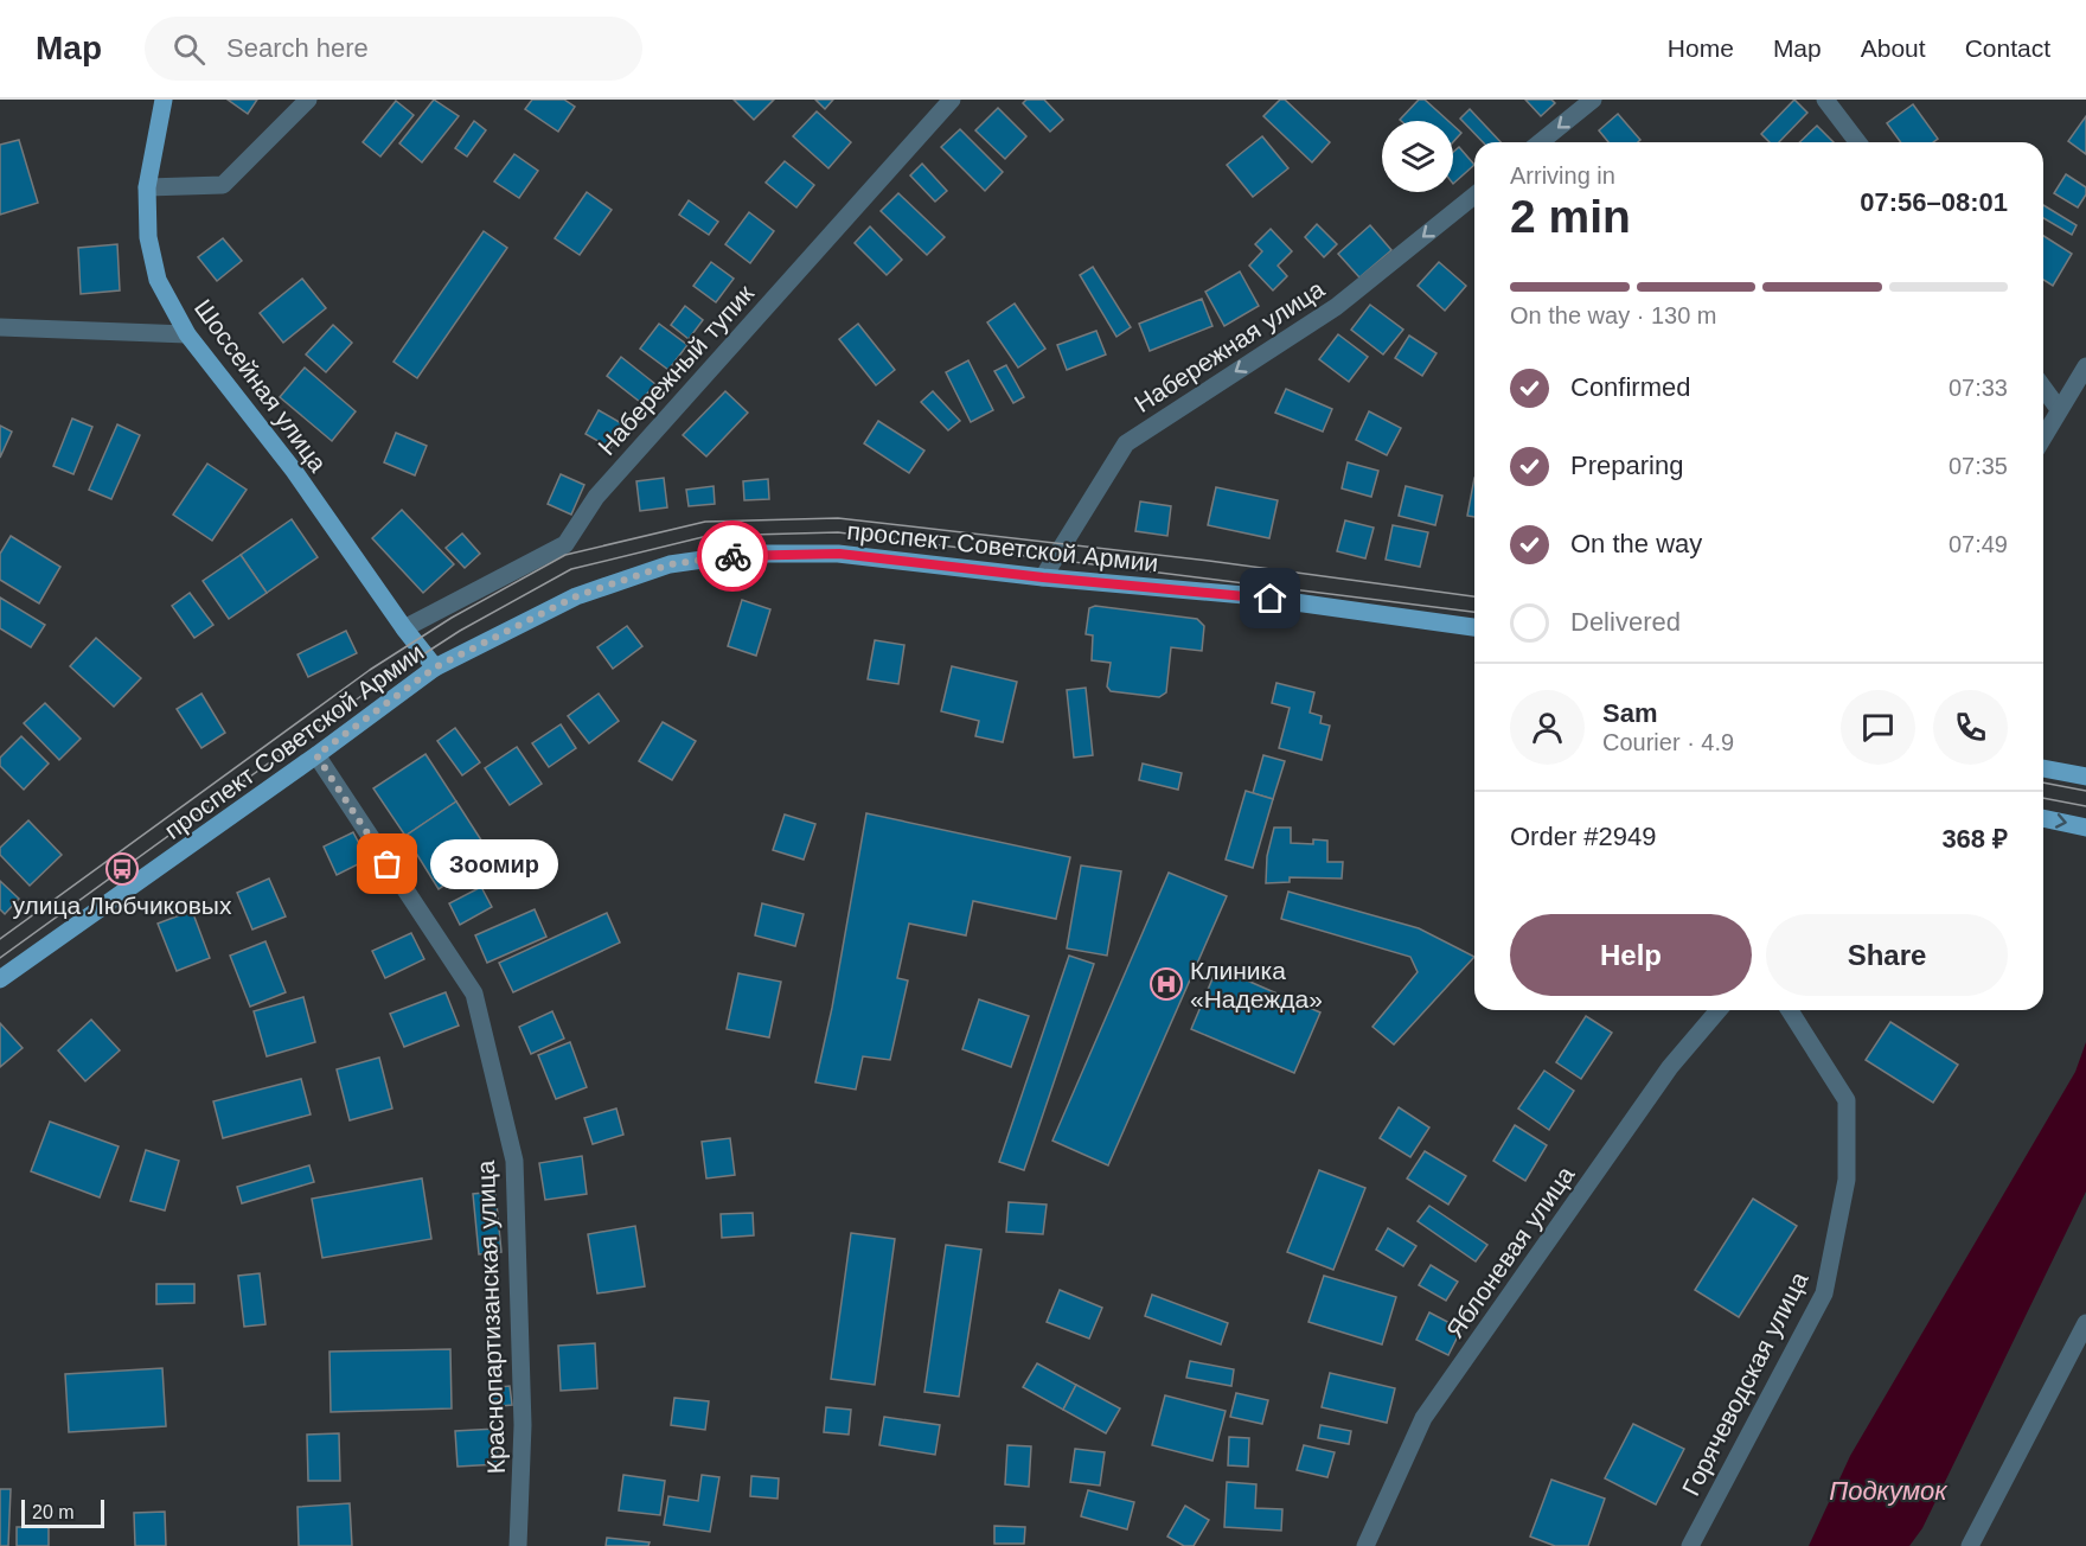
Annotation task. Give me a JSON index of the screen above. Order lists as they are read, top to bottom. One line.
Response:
{"streets":{"main road":["Шоссейная улица","проспект Советской Армии"],"street":["Набережная улица","Набережный тупик","Яблоневая улица","Краснопартизанская улица","Горячеводская улица"]},"crossings":[["Набережная улица","проспект Советской Армии"],["Набережный тупик","Шоссейная улица"],["Шоссейная улица","проспект Советской Армии"],["проспект Советской Армии","Краснопартизанская улица"]],"one_way":["Набережная улица"],"water":["Подкумок"],"places":{"other":["Зоомир"],"bus stop":["улица Любчиковых"],"hospital":["Клиника «Надежда»"]},"scale_bar":"20 m","page":{"header":"Map","search":"Search here","nav":["Home","Map","About","Contact"],"heading":["2 min","Arriving in","07:56–08:01"],"panel":["Sam","Courier · 4.9","Order #2949","368 ₽"],"bar":"On the way · 130 m","list":[["Confirmed","07:33"],["Preparing","07:35"],["On the way","07:49"],"Delivered"],"bubble":"Зоомир","buttons":["Help","Share"],"scale":"20 m"}}
